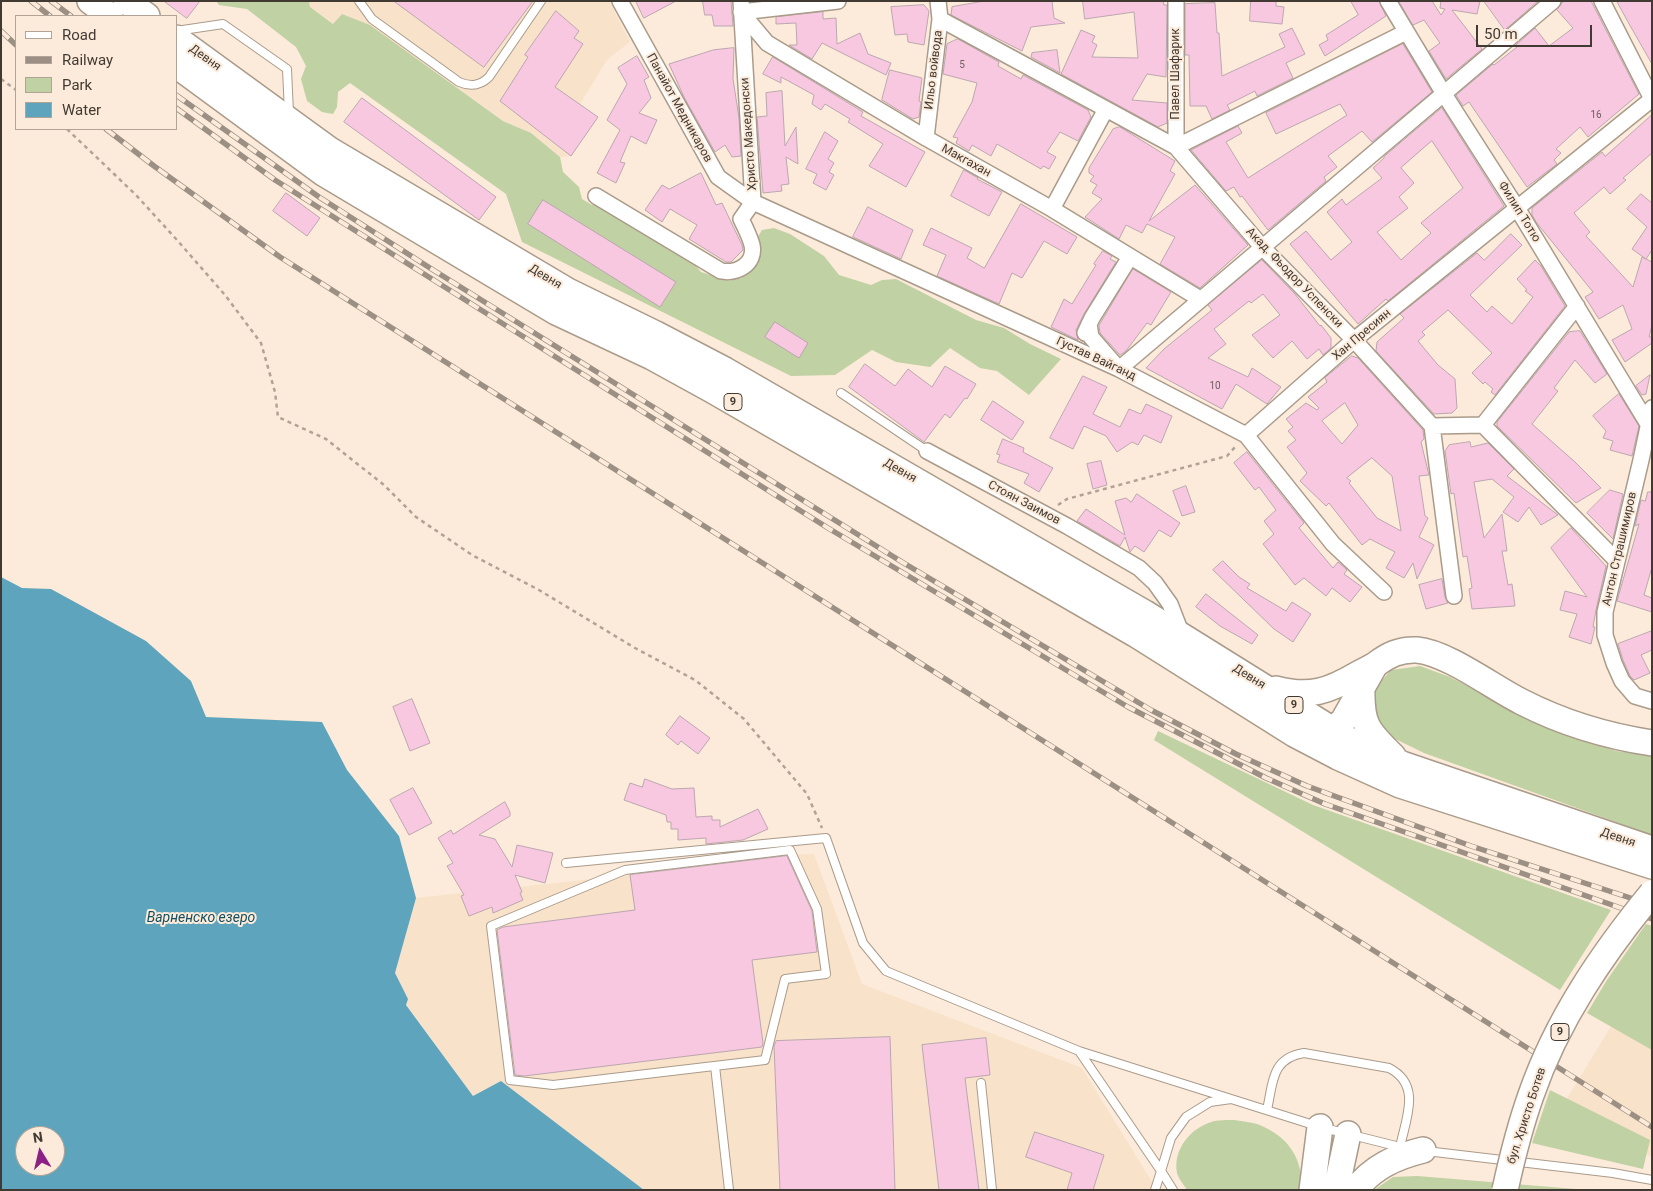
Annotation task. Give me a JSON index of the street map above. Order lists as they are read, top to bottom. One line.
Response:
{"streets":{"highway":["Девня","9","бул. Христо Ботев"],"street":["Ильо войвода","Павел Шафарик","Панайот Медникаров","Христо Македонски","Макгахан","Филип Тотю","Акад. Фьодор Успенски","Хан Пресиян","Густав Вайганд","Стоян Заимов","Антон Страшимиров"]},"crossings":[["Девня","Стоян Заимов"],["Ильо войвода","Макгахан"],["Ильо войвода","Акад. Фьодор Успенски"],["Павел Шафарик","Акад. Фьодор Успенски"],["Панайот Медникаров","Христо Македонски"],["Панайот Медникаров","Густав Вайганд"],["Христо Македонски","Макгахан"],["Христо Македонски","Густав Вайганд"],["Филип Тотю","Хан Пресиян"],["Филип Тотю","Антон Страшимиров"],["Акад. Фьодор Успенски","Хан Пресиян"],["Хан Пресиян","Густав Вайганд"]],"water":["Варненско езеро"],"house_numbers":["5","16","10"],"legend":["Road","Railway","Park","Water"],"scale_bar":"50 m","north":"top"}
